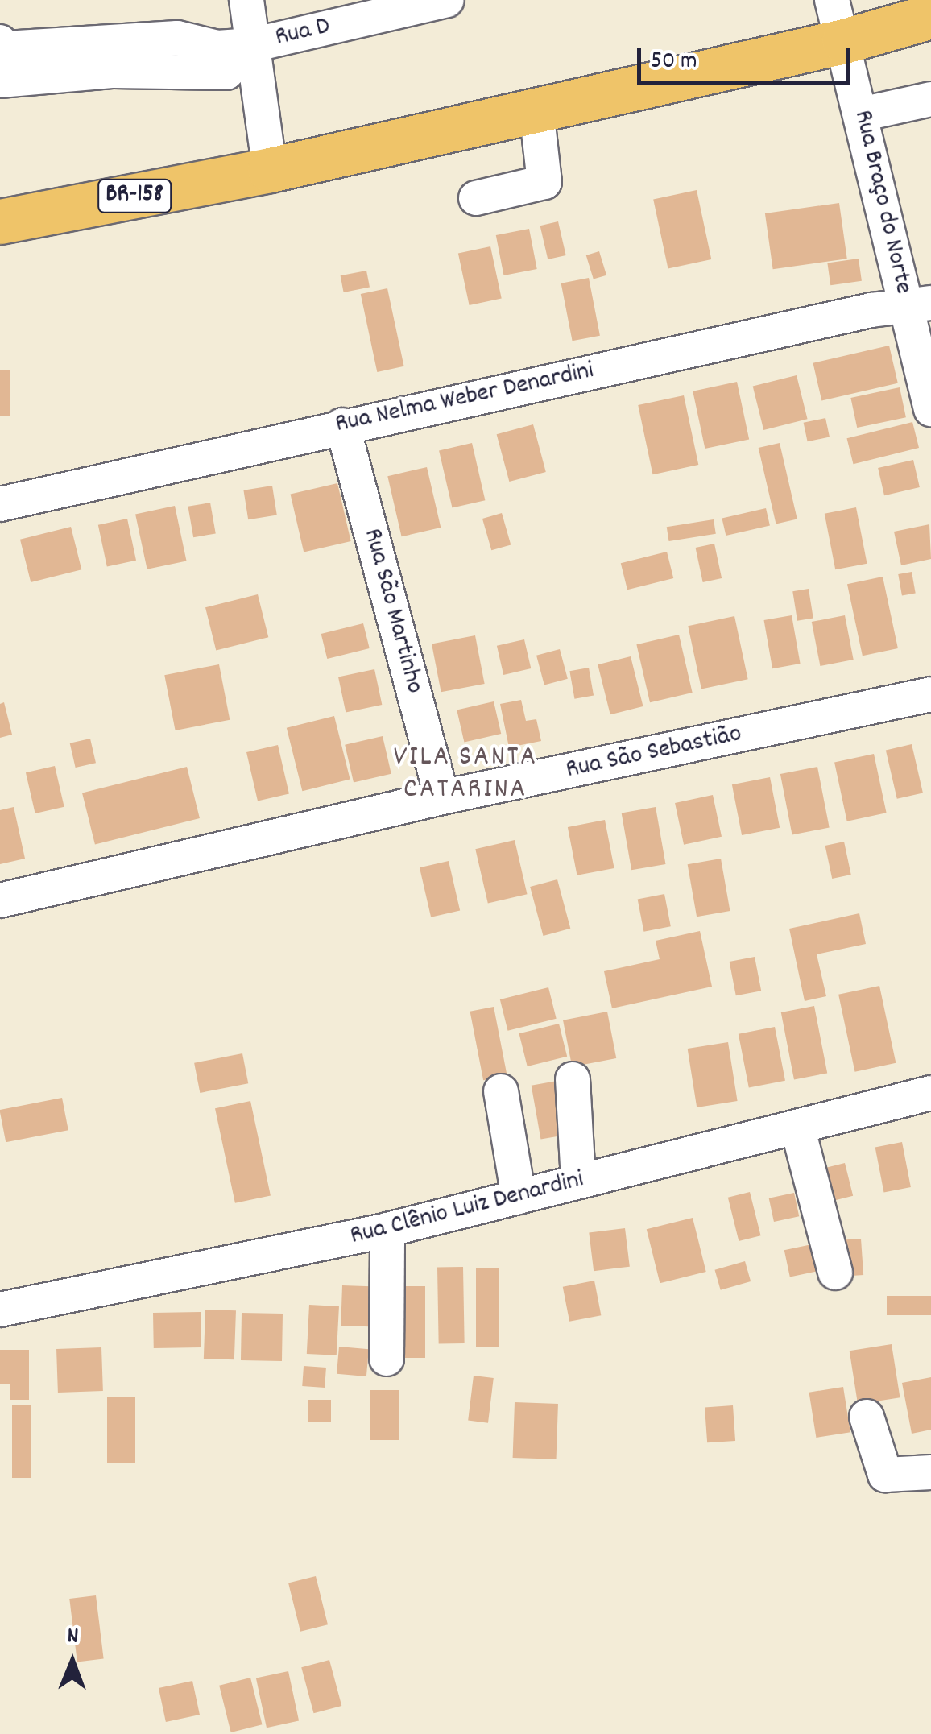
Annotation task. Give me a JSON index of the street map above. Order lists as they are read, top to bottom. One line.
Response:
{"streets":{"highway":["BR-158"],"street":["Rua D","Rua Braço do Norte","Rua Nelma Weber Denardini","Rua São Martinho","Rua São Sebastião","Rua Clênio Luiz Denardini"]},"crossings":[["BR-158","Rua Braço do Norte"],["Rua Braço do Norte","Rua Nelma Weber Denardini"],["Rua Nelma Weber Denardini","Rua São Martinho"],["Rua São Martinho","Rua São Sebastião"]],"districts":["VILA SANTA CATARINA"],"scale_bar":"50 m","north":"top"}
